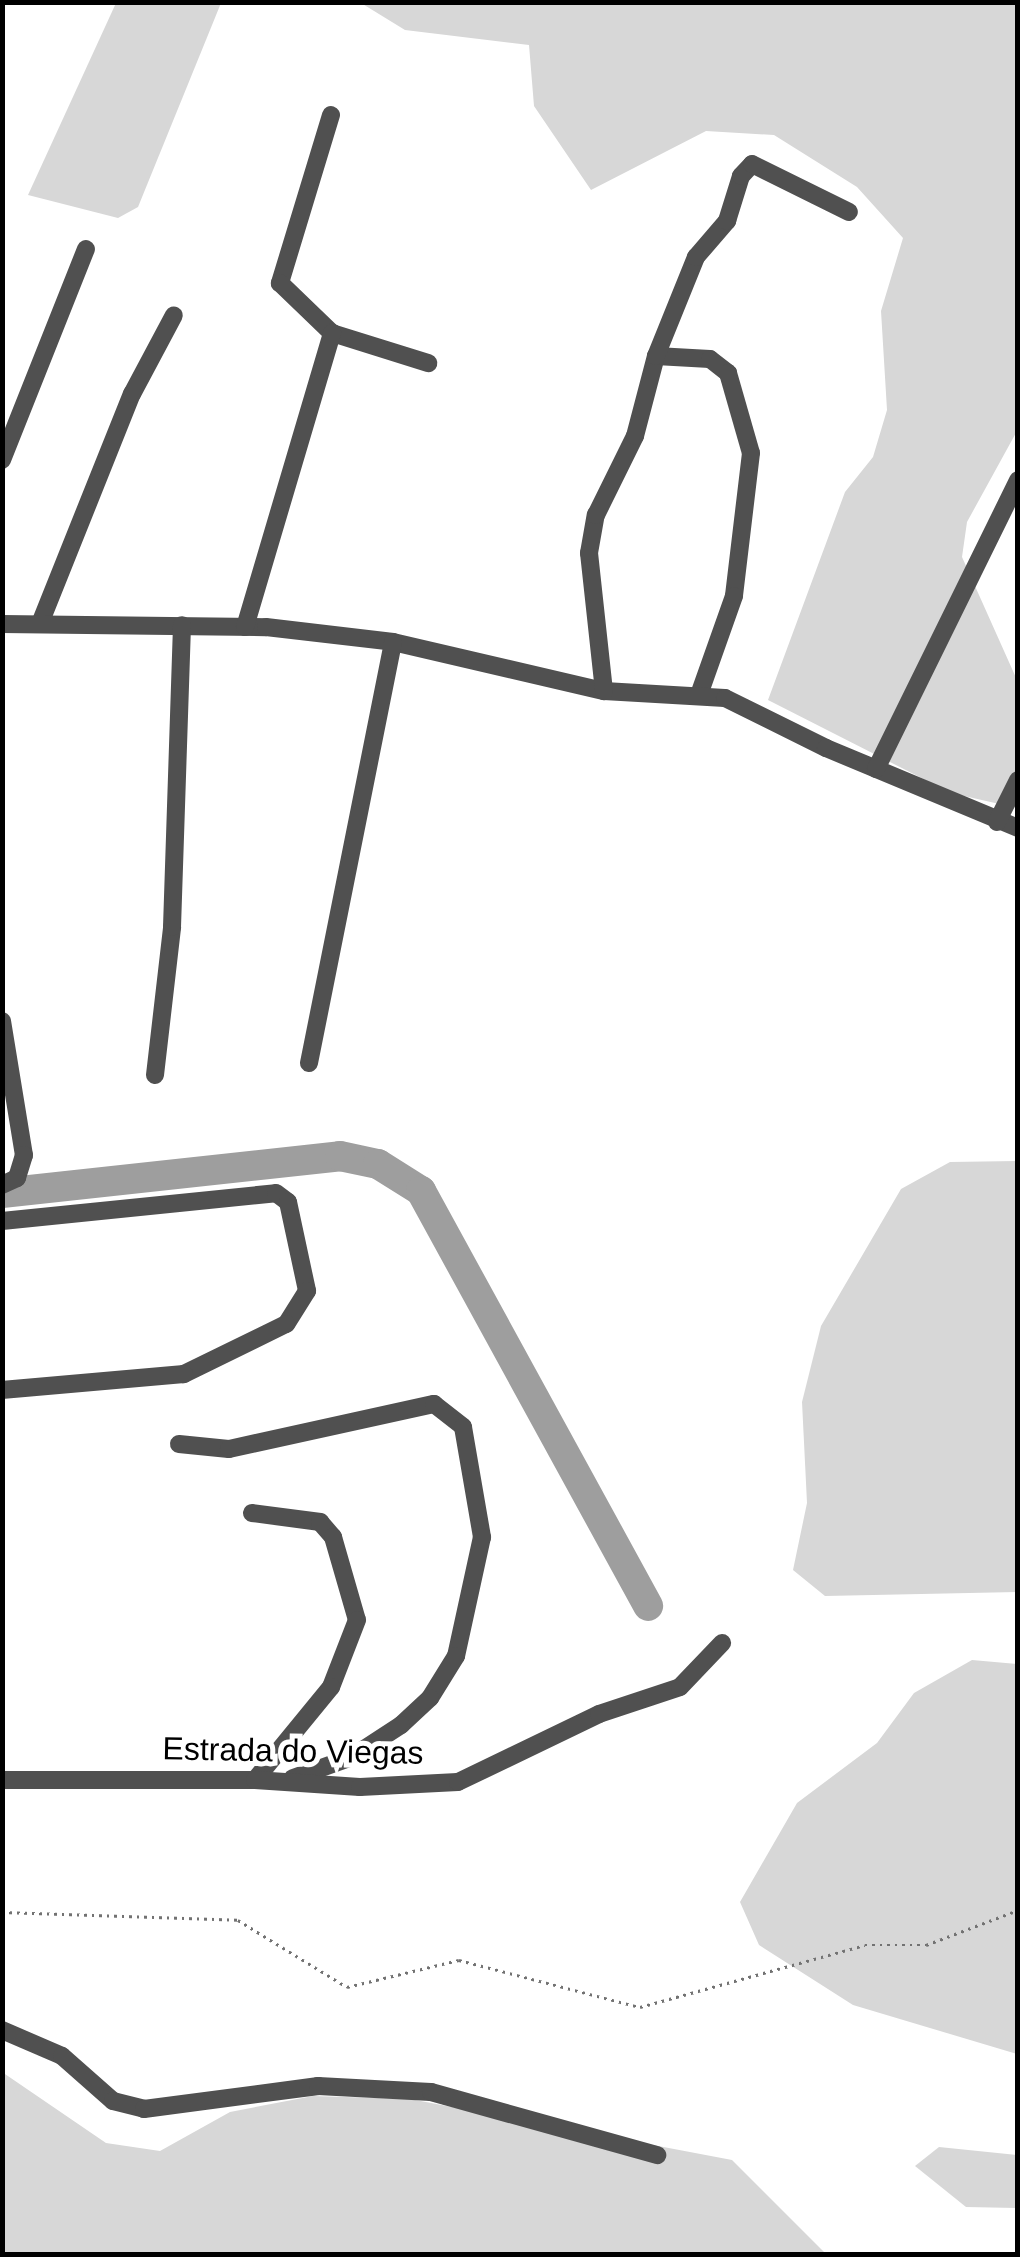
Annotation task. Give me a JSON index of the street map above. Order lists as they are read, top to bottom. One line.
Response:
{"streets":{"street":["Estrada do Viegas"]}}
